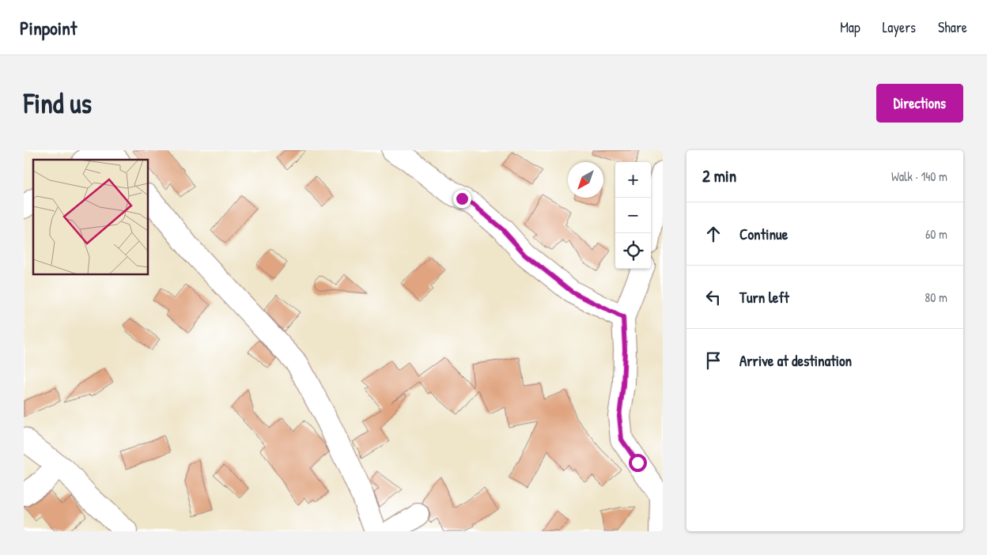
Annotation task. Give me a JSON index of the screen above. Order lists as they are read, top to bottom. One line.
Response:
{"north":"bottom left","page":{"header":"Pinpoint","nav":["Map","Layers","Share"],"buttons":"Directions","title":"Find us","heading":["2 min","Walk · 140 m"],"map_buttons":["+","−"],"list":[["Continue","60 m"],["Turn left","80 m"],"Arrive at destination"]}}
